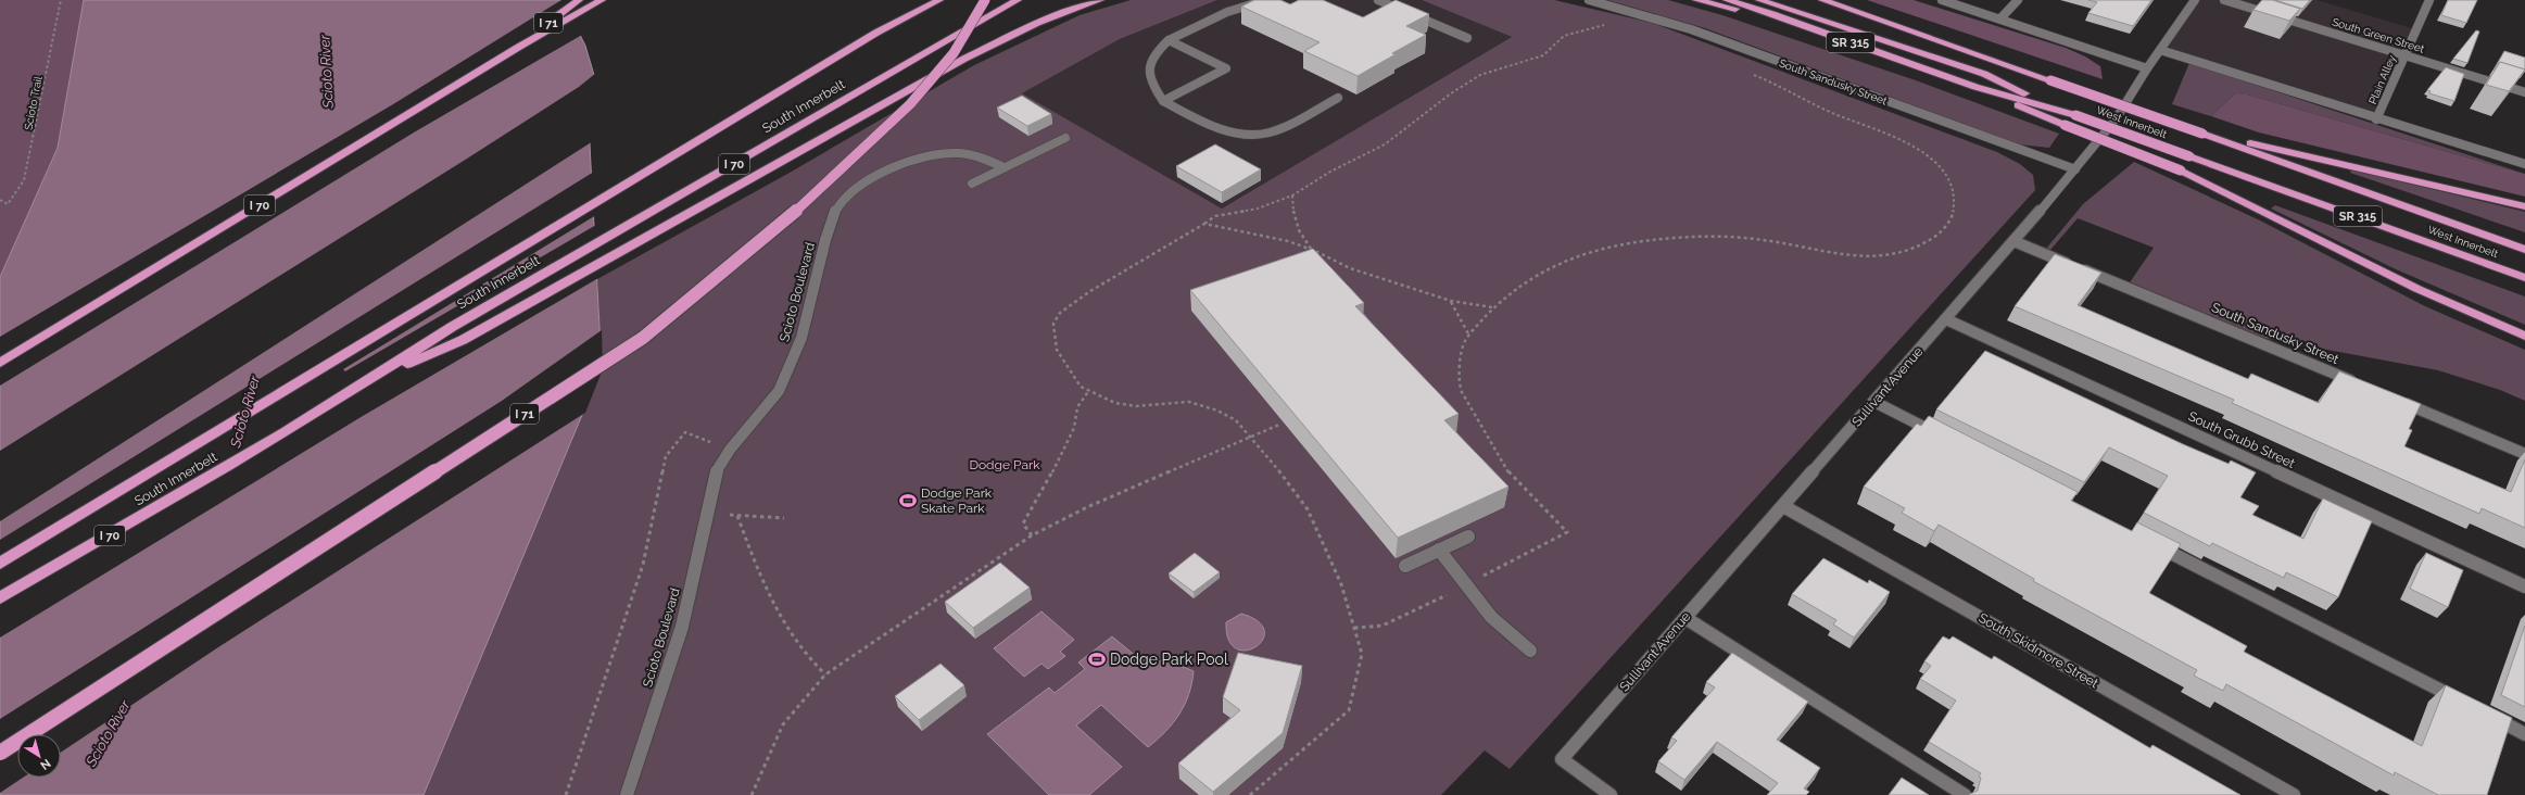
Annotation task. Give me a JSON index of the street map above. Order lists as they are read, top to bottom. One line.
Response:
{"streets":{"highway":["I 71","SR 315","South Innerbelt","West Innerbelt","I 70"],"street":["South Green Street","Plain Alley","South Sandusky Street","Scioto Boulevard","Sullivant Avenue","South Grubb Street","South Skidmore Street"],"path":["Scioto Trail"]},"crossings":[["I 71","I 70"],["South Green Street","Plain Alley"],["South Sandusky Street","Sullivant Avenue"],["Sullivant Avenue","South Grubb Street"],["Sullivant Avenue","South Skidmore Street"]],"water":["Scioto River"],"parks":["Dodge Park"],"places":{"sports":["Dodge Park Skate Park","Dodge Park Pool"]},"north":"bottom right"}
